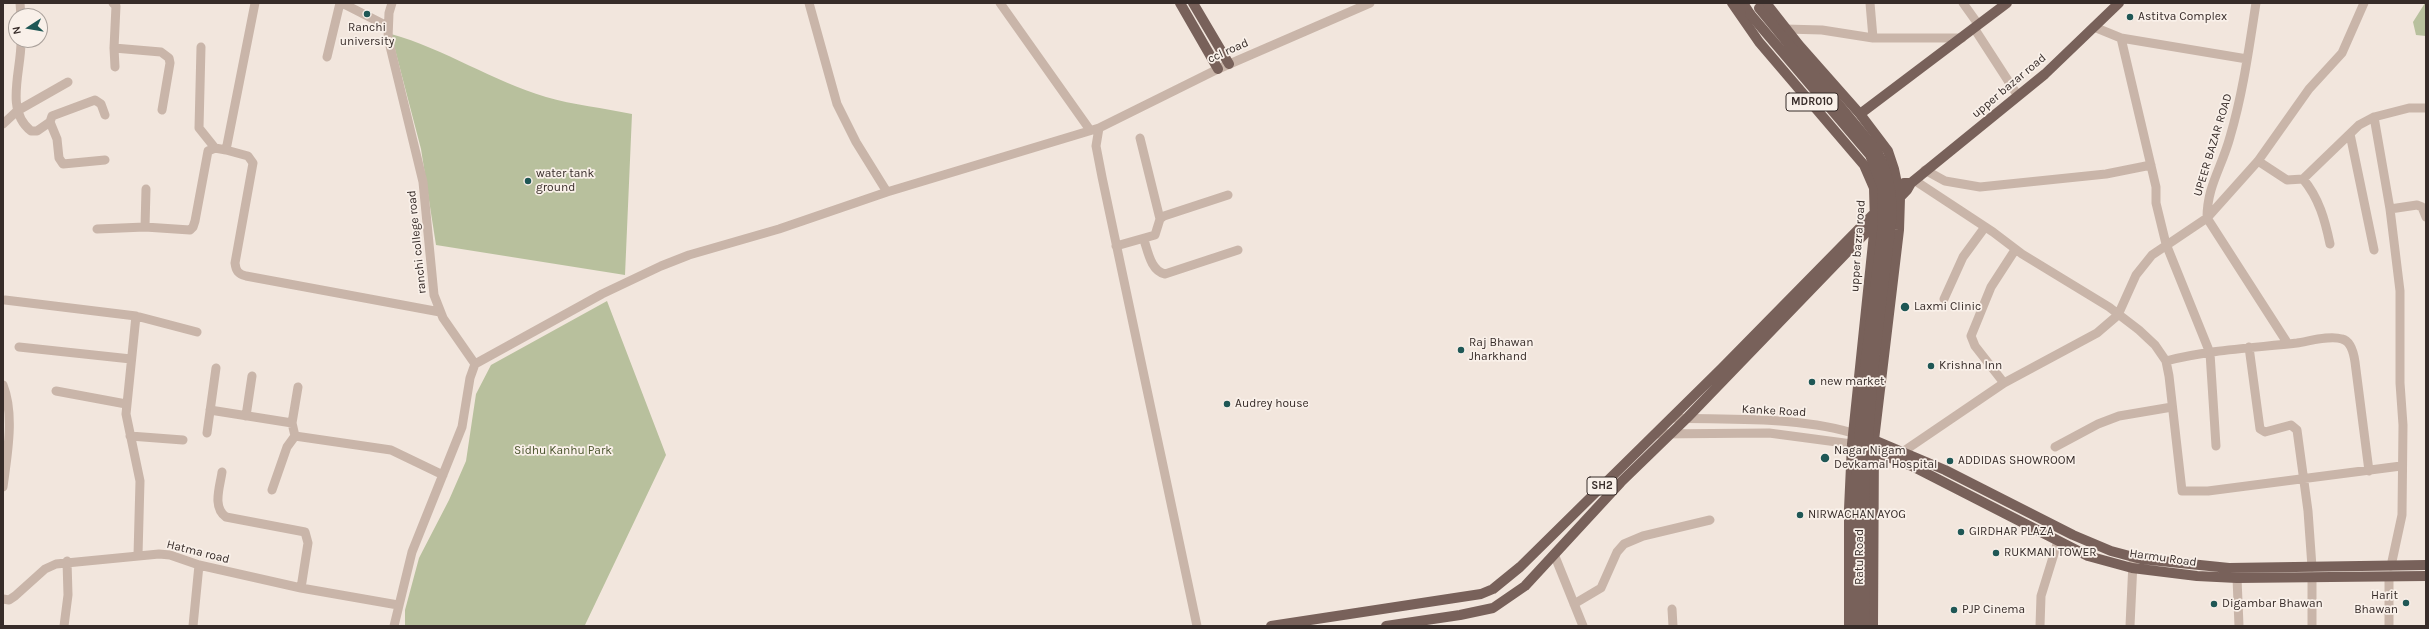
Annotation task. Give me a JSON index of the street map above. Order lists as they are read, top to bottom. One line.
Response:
{"streets":{"main road":["upper bazar road","MDR010","upper bazra road","SH2","Ratu Road","Harmu Road"],"street":["ccl road","UPEER BAZAR ROAD","ranchi college road","Kanke Road","Hatma road"]},"crossings":[["ccl road","ranchi college road"],["upper bazar road","MDR010"],["upper bazar road","upper bazra road"],["upper bazar road","SH2"],["MDR010","Kanke Road"],["MDR010","Ratu Road"],["MDR010","Harmu Road"],["upper bazra road","Kanke Road"],["upper bazra road","SH2"],["upper bazra road","Ratu Road"],["upper bazra road","Harmu Road"],["Kanke Road","SH2"],["Kanke Road","Ratu Road"],["Kanke Road","Harmu Road"],["Ratu Road","Harmu Road"]],"parks":["Sidhu Kanhu Park"],"places":["Ranchi university","Astitva Complex","water tank ground","Laxmi Clinic","Raj Bhawan Jharkhand","Krishna Inn","new market","Audrey house","Nagar Nigam Devkamal Hospital","ADDIDAS SHOWROOM","NIRWACHAN AYOG","GIRDHAR PLAZA","RUKMANI TOWER","Harit Bhawan","Digambar Bhawan","PJP Cinema"],"north":"left"}
